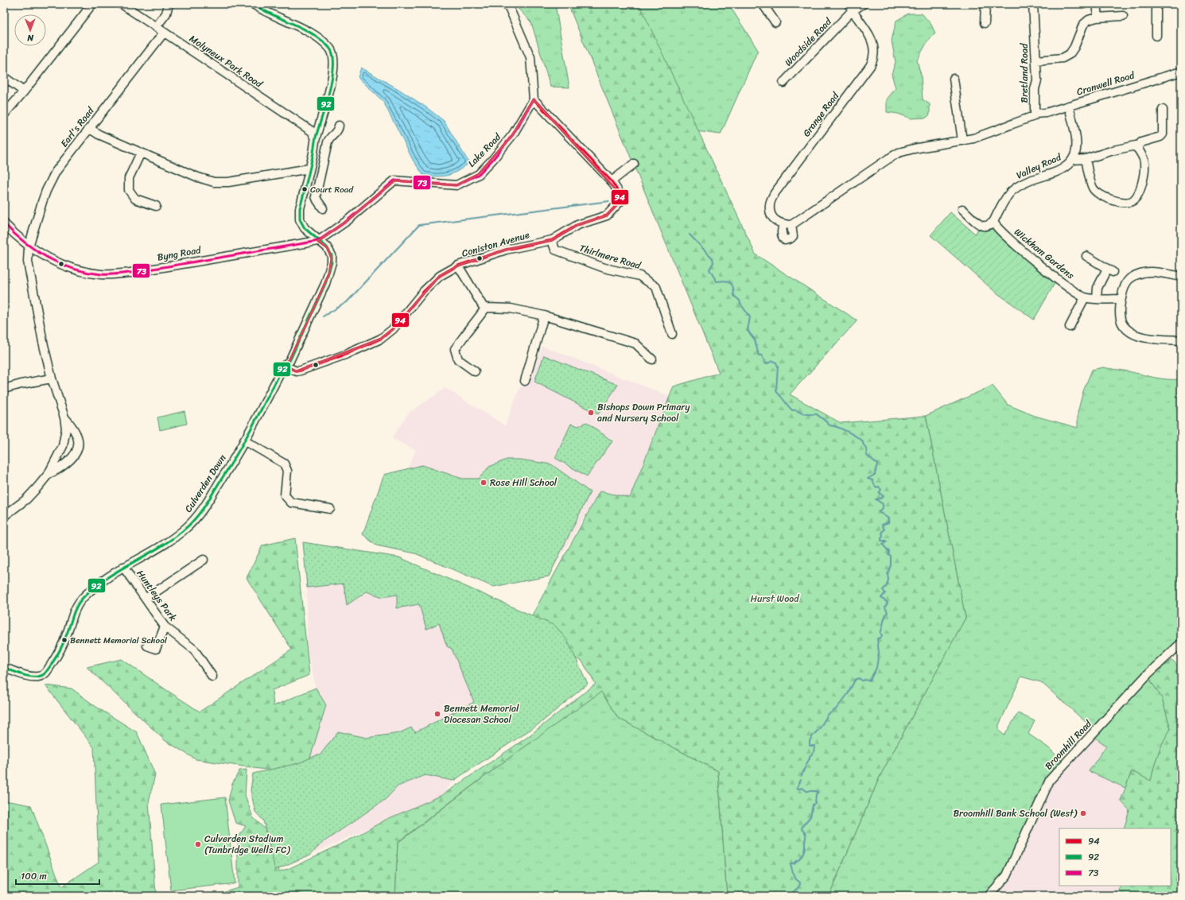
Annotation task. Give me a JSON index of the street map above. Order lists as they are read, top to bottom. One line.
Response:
{"streets":{"street":["Woodside Road","Molyneux Park Road","Bretland Road","Cranwell Road","Grange Road","Earl's Road","Lake Road","Valley Road","Coniston Avenue","Byng Road","Wickham Gardens","Thirlmere Road","Culverden Down","Huntleys Park","Broomhill Road"]},"crossings":[["Woodside Road","Grange Road"],["Molyneux Park Road","Earl's Road"],["Bretland Road","Cranwell Road"],["Bretland Road","Grange Road"],["Cranwell Road","Valley Road"],["Earl's Road","Byng Road"],["Lake Road","Coniston Avenue"],["Lake Road","Byng Road"],["Lake Road","Culverden Down"],["Valley Road","Wickham Gardens"],["Coniston Avenue","Thirlmere Road"],["Coniston Avenue","Culverden Down"],["Byng Road","Culverden Down"],["Culverden Down","Huntleys Park"]],"parks":["Hurst Wood"],"places":["Court Road","Bishops Down Primary and Nursery School","Rose Hill School","Bennett Memorial School","Bennett Memorial Diocesan School","Broomhill Bank School (West)","Culverden Stadium (Tunbridge Wells FC)"],"lines":["transit line 92","transit line 94","transit line 73"],"legend":["94","92","73"],"scale_bar":"100 m","north":"bottom"}
